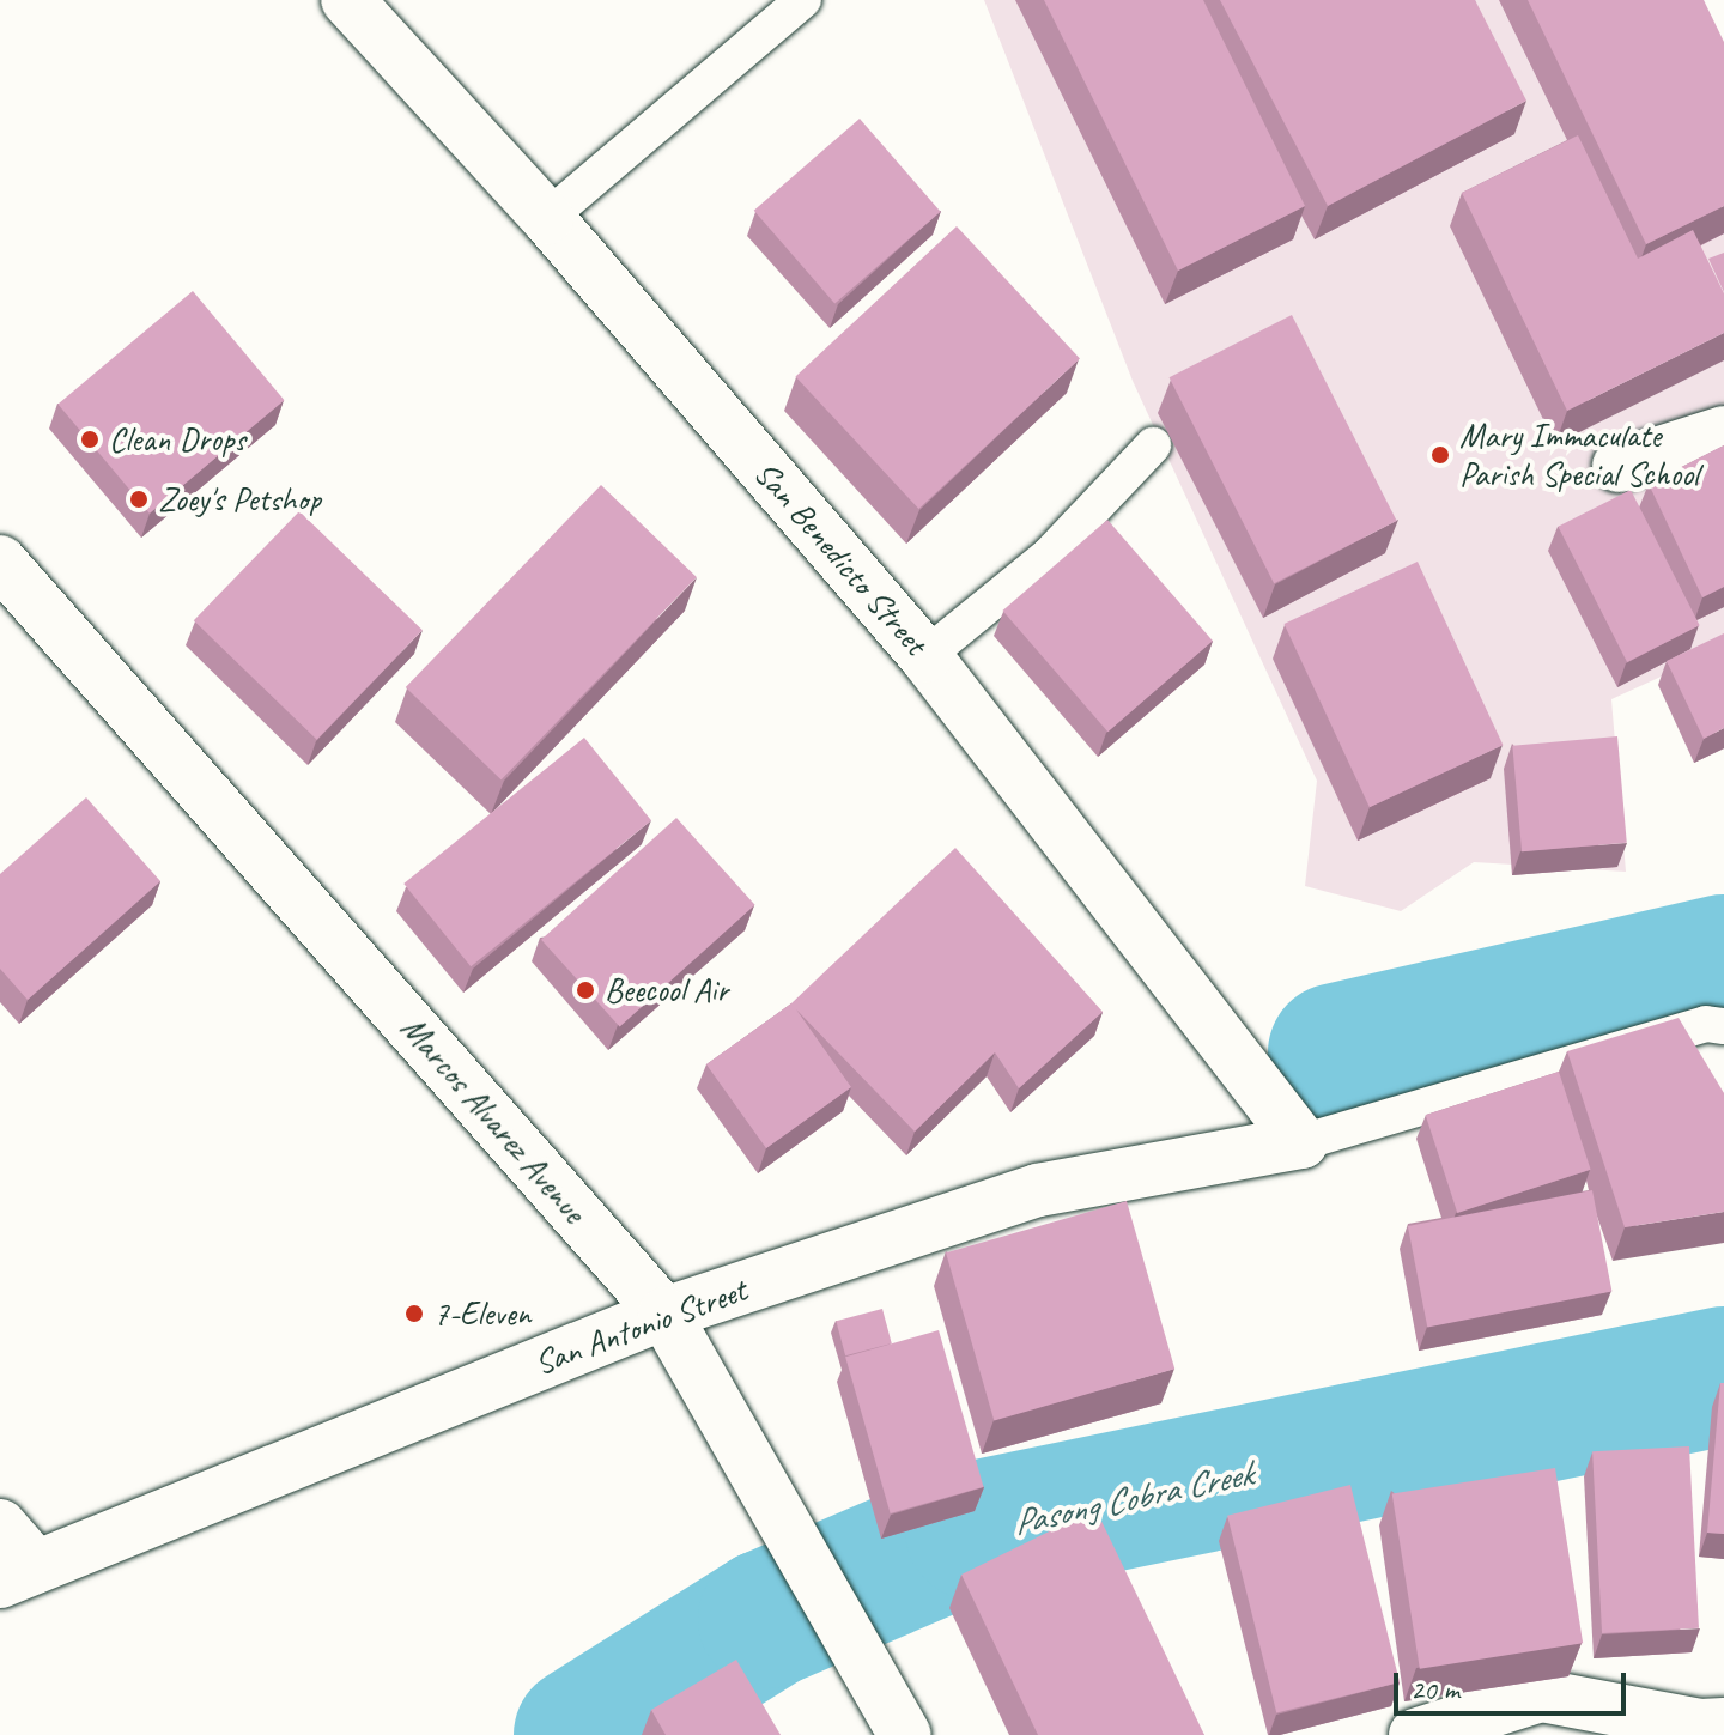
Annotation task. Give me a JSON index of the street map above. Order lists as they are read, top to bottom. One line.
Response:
{"streets":{"street":["San Benedicto Street","Marcos Alvarez Avenue","San Antonio Street"]},"crossings":[["San Benedicto Street","San Antonio Street"],["Marcos Alvarez Avenue","San Antonio Street"]],"water":["Pasong Cobra Creek"],"places":["Clean Drops","Mary Immaculate Parish Special School","Zoey's Petshop","Beecool Air","7-Eleven"],"scale_bar":"20 m"}
